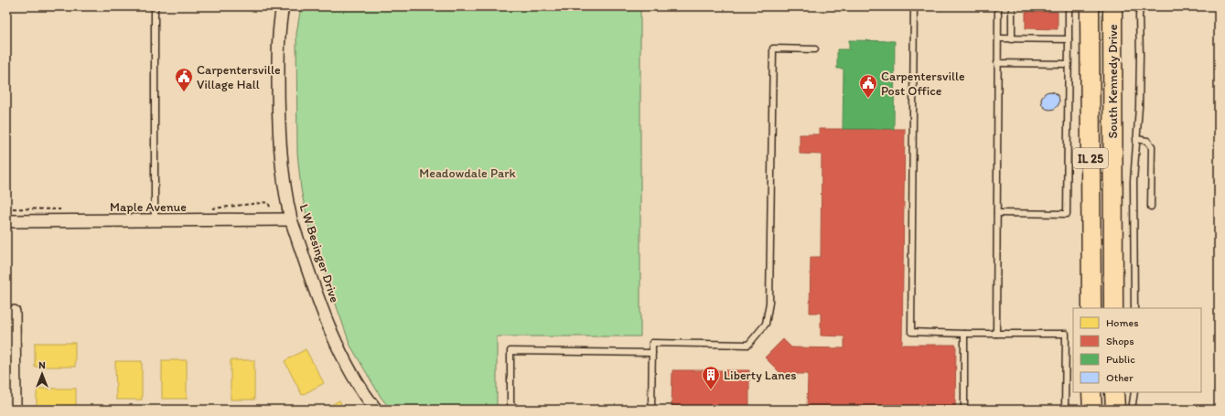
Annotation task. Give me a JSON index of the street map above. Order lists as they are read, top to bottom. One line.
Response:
{"streets":{"main road":["South Kennedy Drive","IL 25"],"street":["Maple Avenue","L W Besinger Drive"]},"crossings":[["Maple Avenue","L W Besinger Drive"]],"parks":["Meadowdale Park"],"places":{"public building":["Carpentersville Village Hall","Carpentersville Post Office"],"building":["Liberty Lanes"]},"legend":["Homes","Shops","Public","Other"],"north":"top"}
